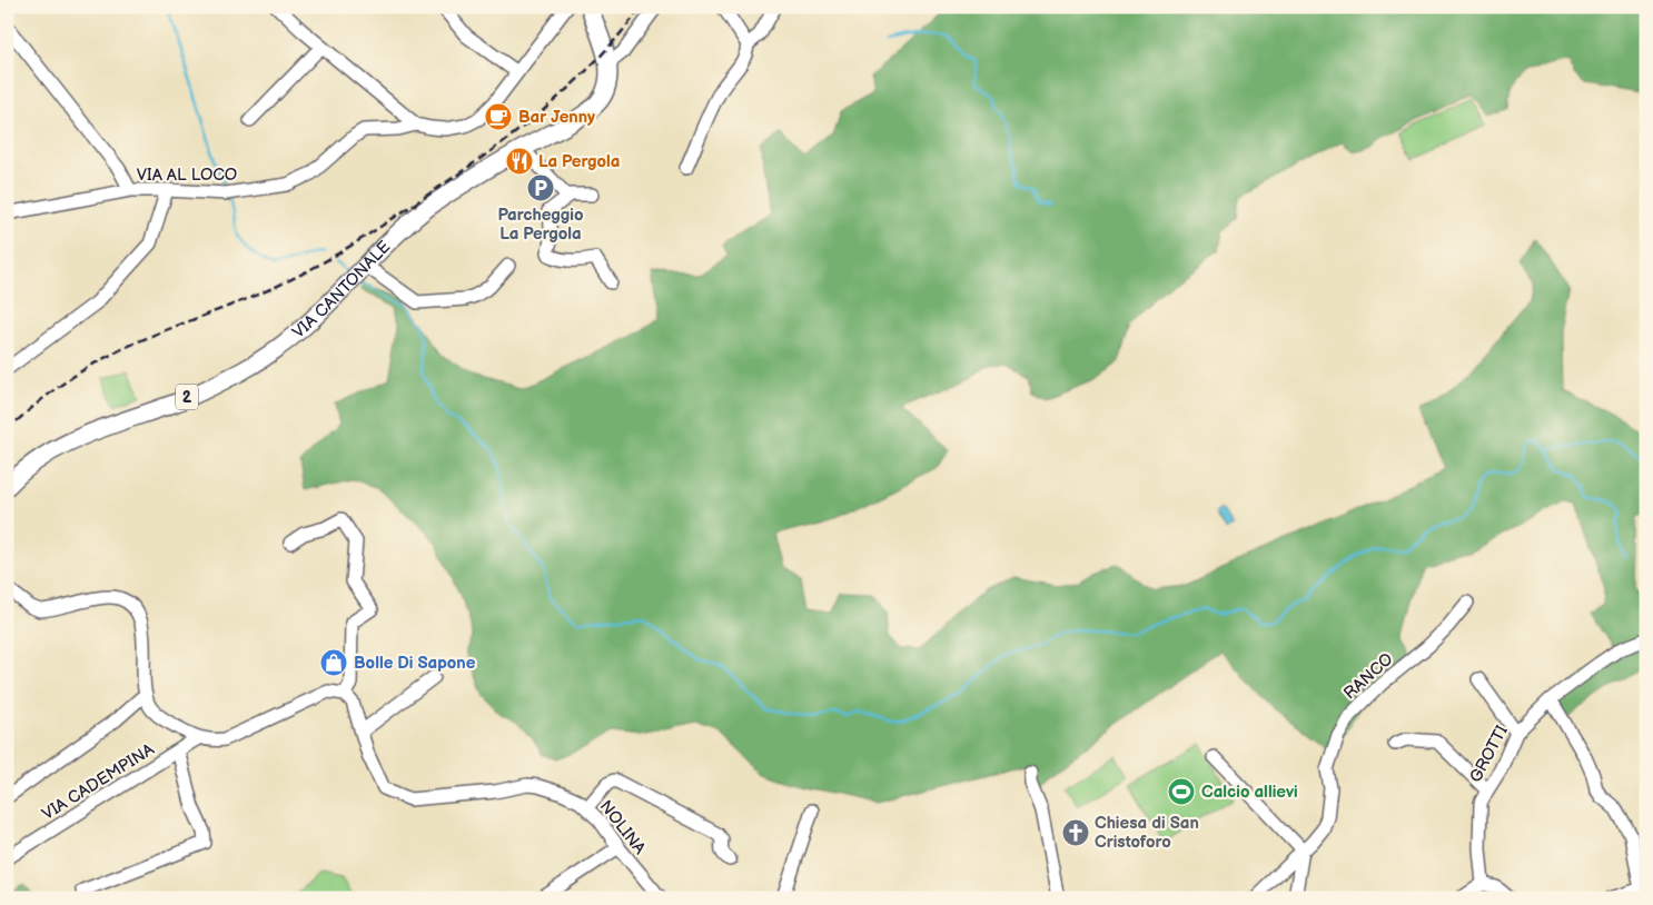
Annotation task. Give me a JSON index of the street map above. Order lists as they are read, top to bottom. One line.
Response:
{"streets":{"main road":["VIA CANTONALE","2"],"street":["VIA AL LOCO","RANCO","GROTTI","VIA CADEMPINA","NOLINA"]},"places":{"cafe":["Bar Jenny"],"restaurant":["La Pergola"],"parking":["Parcheggio La Pergola"],"shop":["Bolle Di Sapone"],"sports":["Calcio allievi"],"church":["Chiesa di San Cristoforo"]}}
